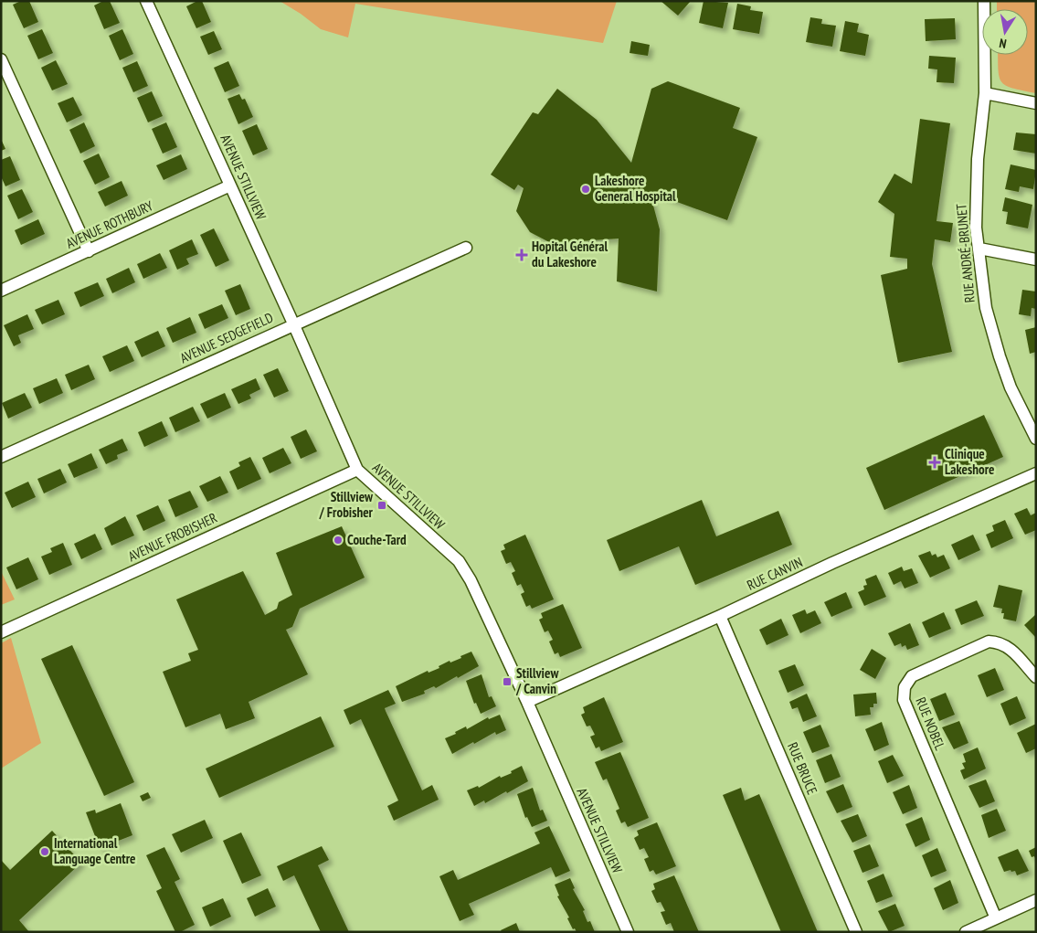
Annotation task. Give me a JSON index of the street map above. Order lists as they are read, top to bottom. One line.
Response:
{"streets":{"street":["AVENUE STILLVIEW","AVENUE ROTHBURY","RUE ANDRÉ-BRUNET","AVENUE SEDGEFIELD","AVENUE FROBISHER","RUE CANVIN","RUE NOBEL","RUE BRUCE"]},"crossings":[["AVENUE STILLVIEW","AVENUE ROTHBURY"],["AVENUE STILLVIEW","AVENUE SEDGEFIELD"],["AVENUE STILLVIEW","AVENUE FROBISHER"],["AVENUE STILLVIEW","RUE CANVIN"],["RUE CANVIN","RUE BRUCE"]],"places":{"other":["Lakeshore General Hospital","Couche-Tard","International Language Centre"],"health":["Hopital Général du Lakeshore","Clinique Lakeshore"],"transit":["Stillview / Frobisher","Stillview / Canvin"]},"north":"bottom"}
